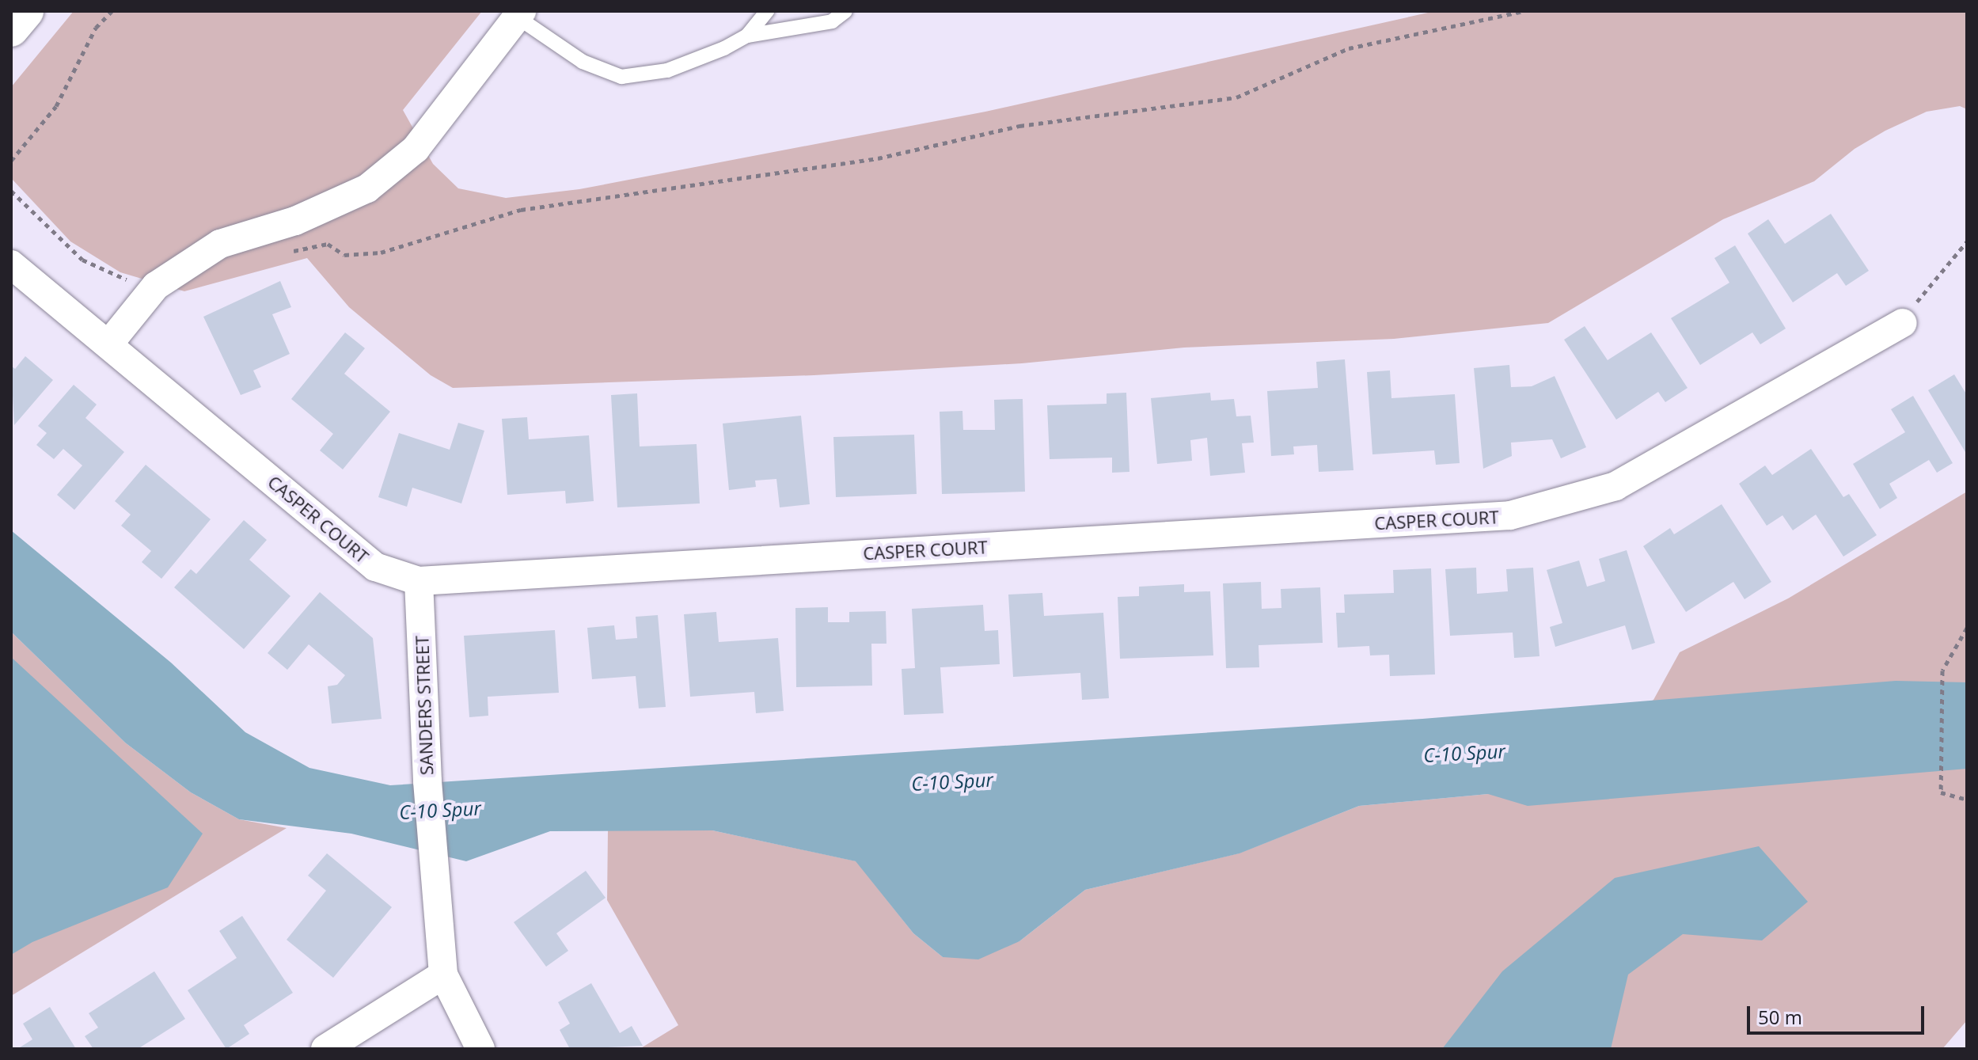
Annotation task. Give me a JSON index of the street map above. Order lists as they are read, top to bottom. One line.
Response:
{"streets":{"street":["CASPER COURT","SANDERS STREET"]},"crossings":[["CASPER COURT","SANDERS STREET"]],"water":["C-10 Spur"],"scale_bar":"50 m"}
